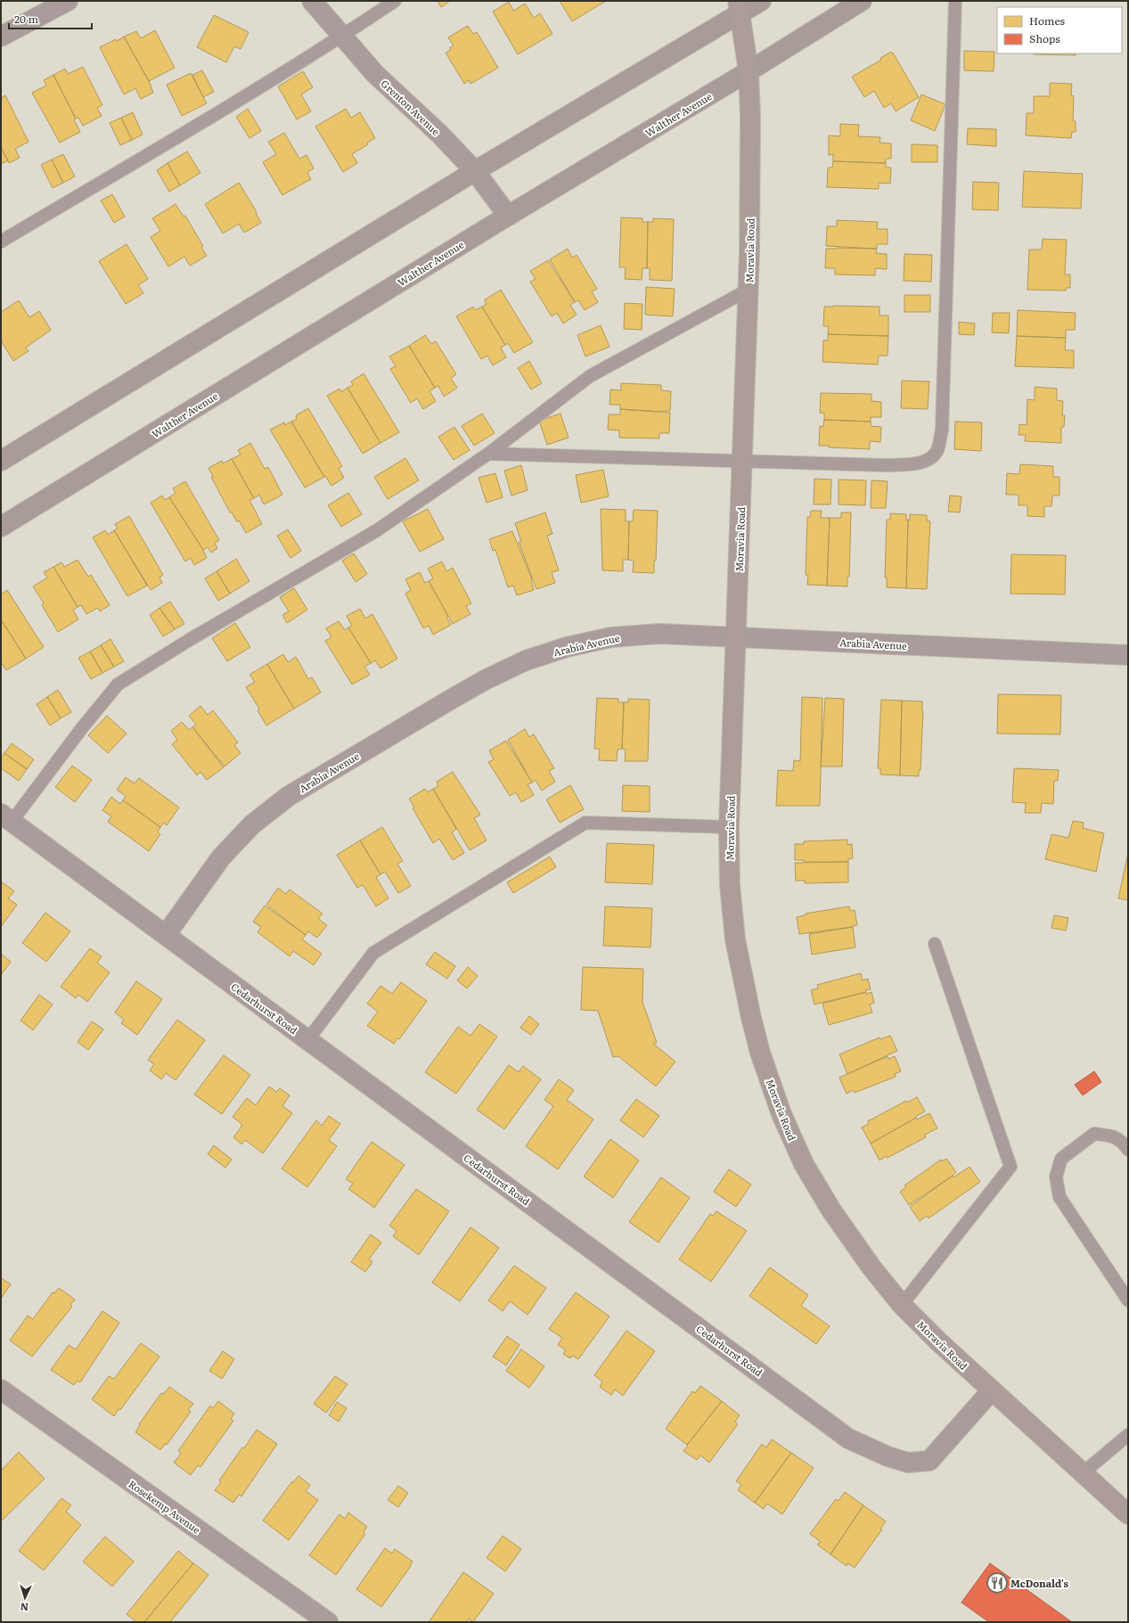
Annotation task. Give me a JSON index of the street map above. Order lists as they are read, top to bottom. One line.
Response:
{"streets":{"main road":["Walther Avenue","Moravia Road"],"street":["Grenton Avenue","Arabia Avenue","Cedarhurst Road","Rosekemp Avenue"]},"crossings":[["Grenton Avenue","Walther Avenue"],["Walther Avenue","Moravia Road"],["Moravia Road","Arabia Avenue"],["Moravia Road","Cedarhurst Road"],["Arabia Avenue","Cedarhurst Road"]],"places":{"restaurant":["McDonald's"]},"legend":["Homes","Shops"],"scale_bar":"20 m","north":"bottom"}
